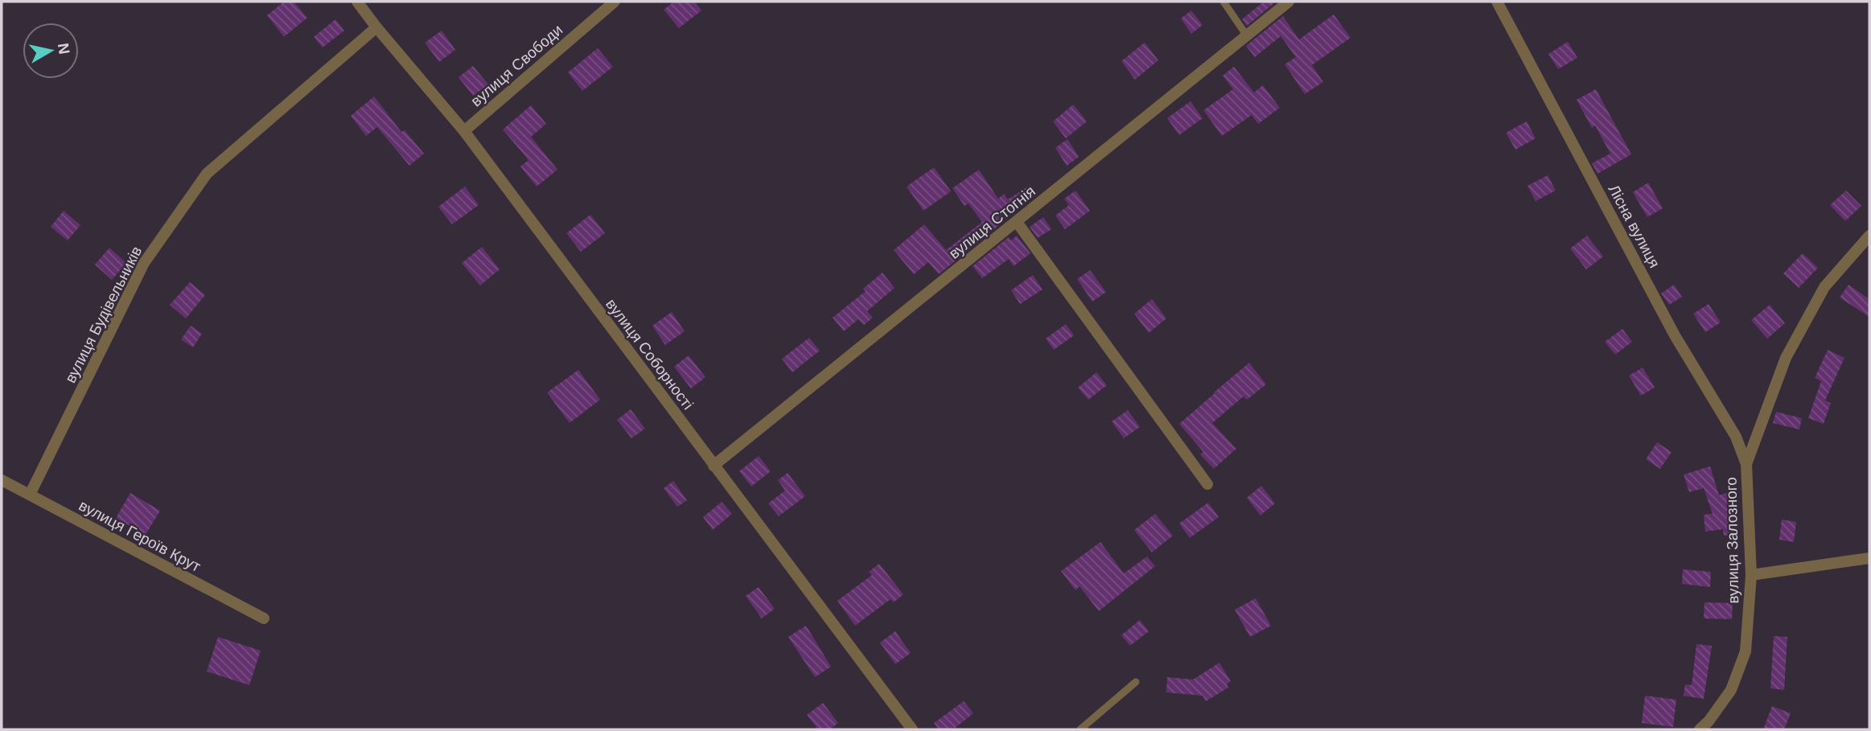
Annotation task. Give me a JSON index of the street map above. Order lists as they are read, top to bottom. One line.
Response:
{"streets":{"street":["вулиця Свободи","вулиця Стогнія","Лісна вулиця","вулиця Будівельників","вулиця Соборності","вулиця Героїв Крут","вулиця Залозного"]},"crossings":[["вулиця Свободи","вулиця Соборності"],["вулиця Стогнія","вулиця Соборності"],["Лісна вулиця","вулиця Залозного"],["вулиця Будівельників","вулиця Соборності"],["вулиця Будівельників","вулиця Героїв Крут"]],"north":"right"}
